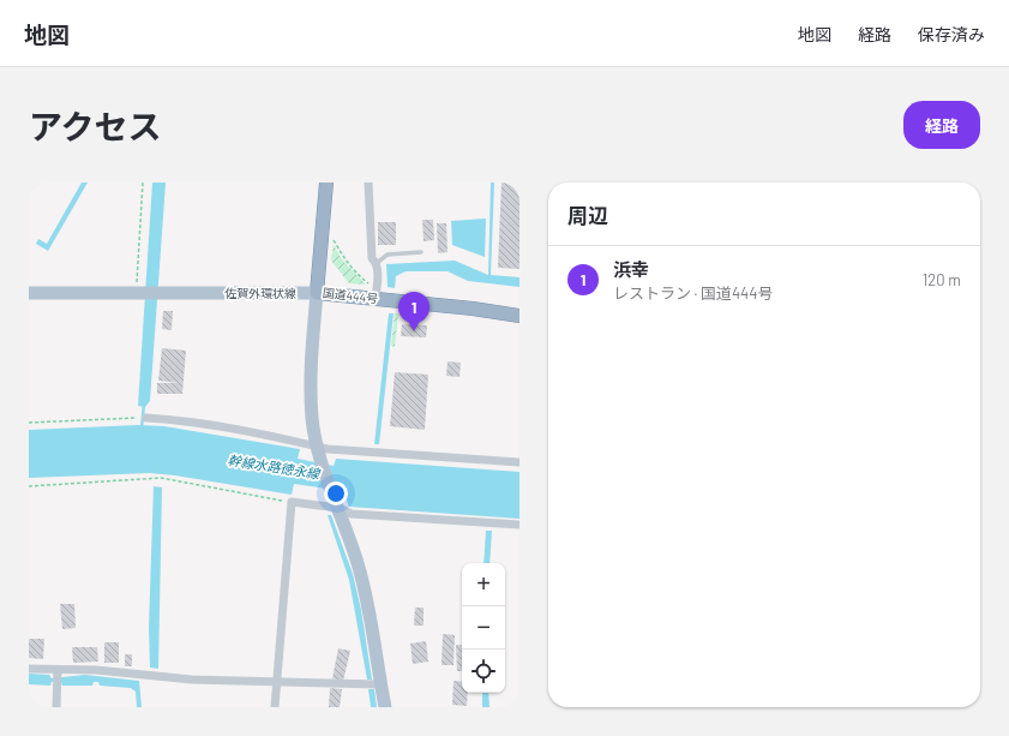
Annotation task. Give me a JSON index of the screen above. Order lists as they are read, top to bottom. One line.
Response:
{"streets":{"highway":["国道444号"],"main road":["佐賀外環状線"]},"crossings":[["佐賀外環状線","国道444号"]],"water":["幹線水路徳永線"],"page":{"header":"地図","nav":["地図","経路","保存済み"],"title":"アクセス","buttons":"経路","heading":"周辺","list":[{"mark":"1","name":"浜幸","note":"レストラン · 国道444号","value":"120 m"}],"pins":"1","map_buttons":["+","−"]}}
